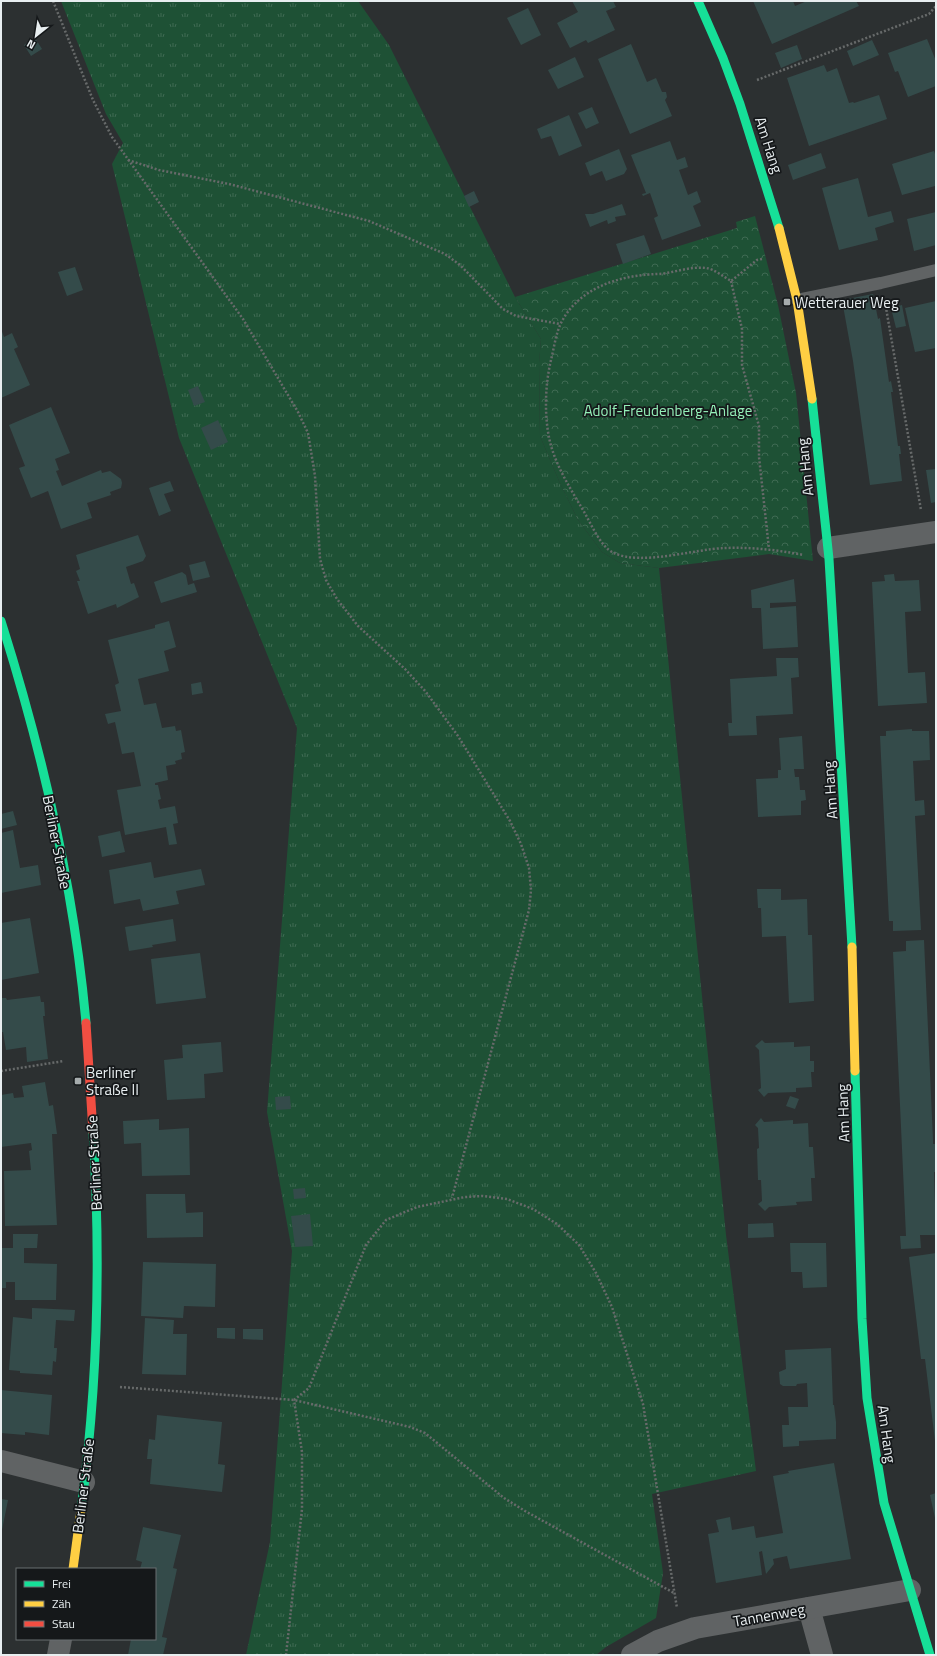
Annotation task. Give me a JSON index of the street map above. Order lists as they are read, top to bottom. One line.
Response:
{"streets":{"street":["Am Hang","Berliner Straße","Tannenweg"]},"crossings":[["Am Hang","Tannenweg"]],"parks":["Adolf-Freudenberg-Anlage"],"places":{"transit":["Wetterauer Weg","Berliner Straße II"]},"legend":["Frei","Zäh","Stau"],"north":"bottom left"}
